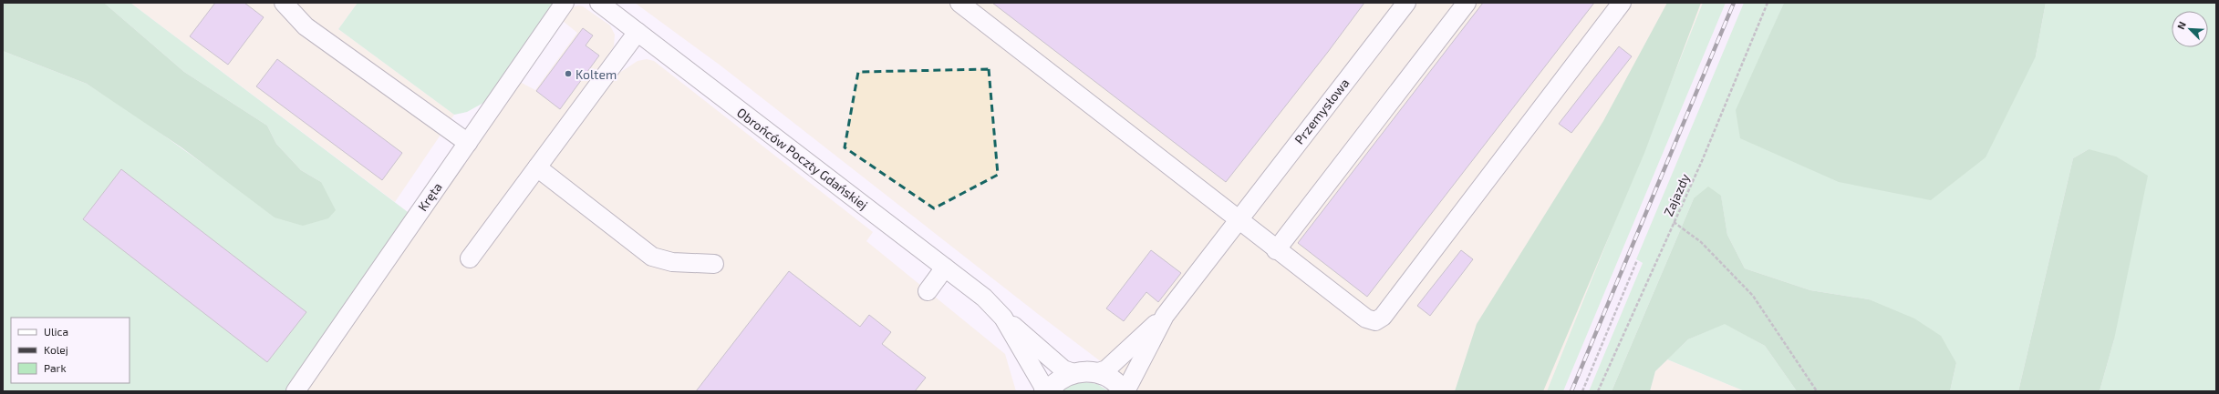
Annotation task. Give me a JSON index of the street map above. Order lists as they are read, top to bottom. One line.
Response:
{"streets":{"street":["Przemysłowa","Obrońców Poczty Gdańskiej","Kręta"],"path":["Zajazdy"]},"places":["Koltem"],"legend":["Ulica","Kolej","Park"],"north":"top left"}
